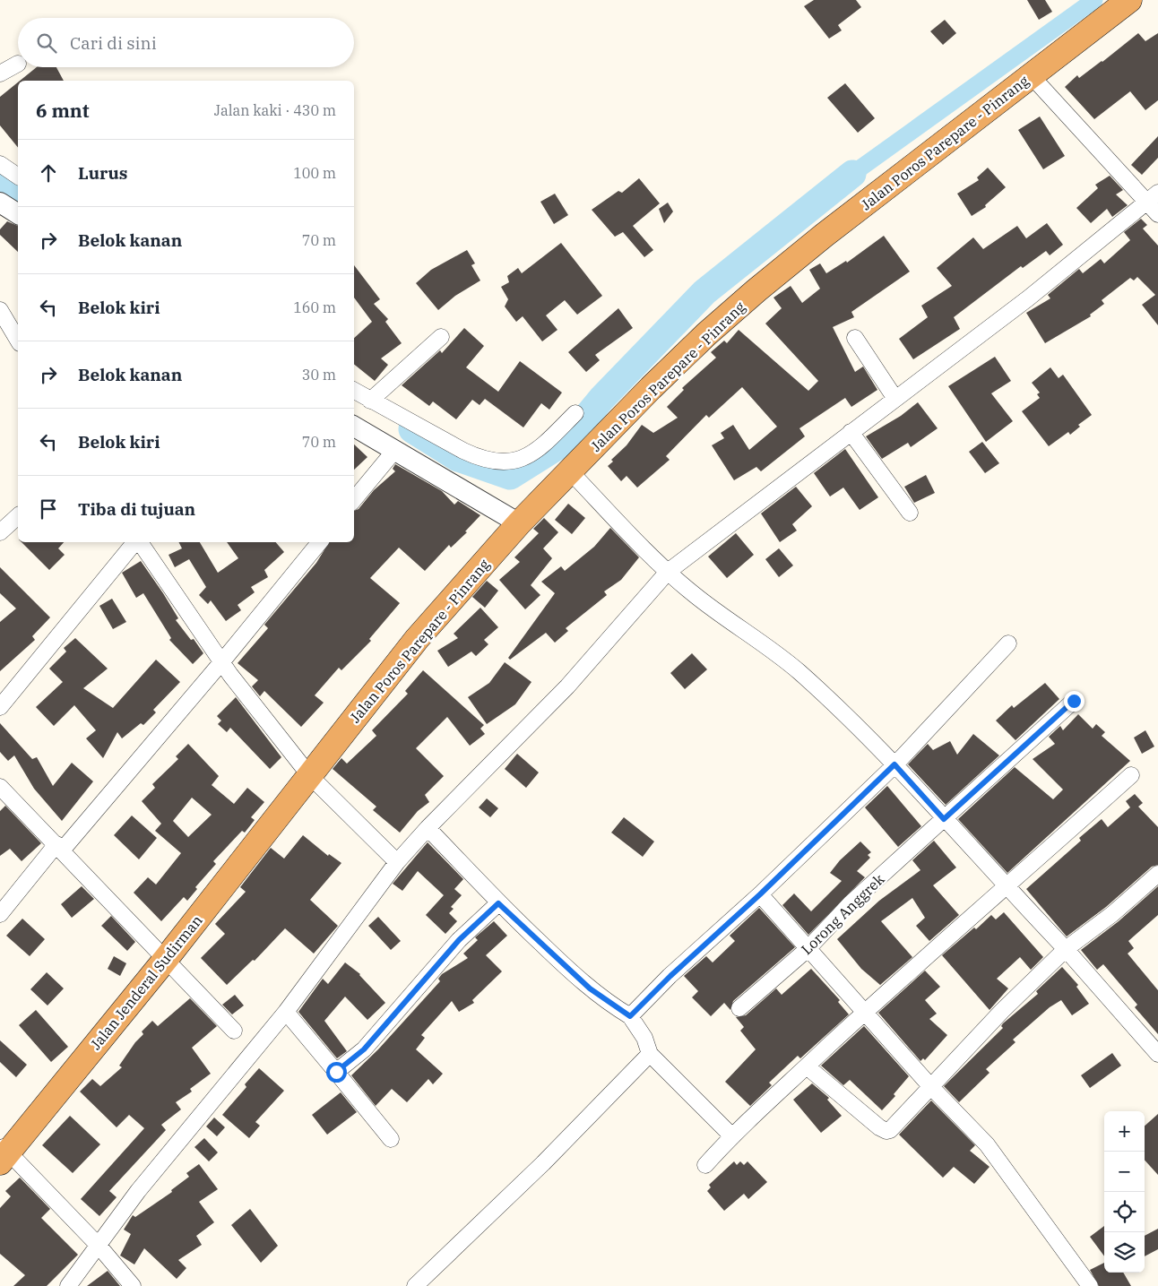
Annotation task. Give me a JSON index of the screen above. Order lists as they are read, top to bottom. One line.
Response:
{"streets":{"highway":["Jalan Poros Parepare - Pinrang","Jalan Jenderal Sudirman"],"street":["Lorong Anggrek"]},"crossings":[["Jalan Poros Parepare - Pinrang","Jalan Jenderal Sudirman"]],"page":{"search":"Cari di sini","heading":["6 mnt","Jalan kaki · 430 m"],"list":[["Lurus","100 m"],["Belok kanan","70 m"],["Belok kiri","160 m"],["Belok kanan","30 m"],["Belok kiri","70 m"],"Tiba di tujuan"],"map_buttons":["+","−"]}}
